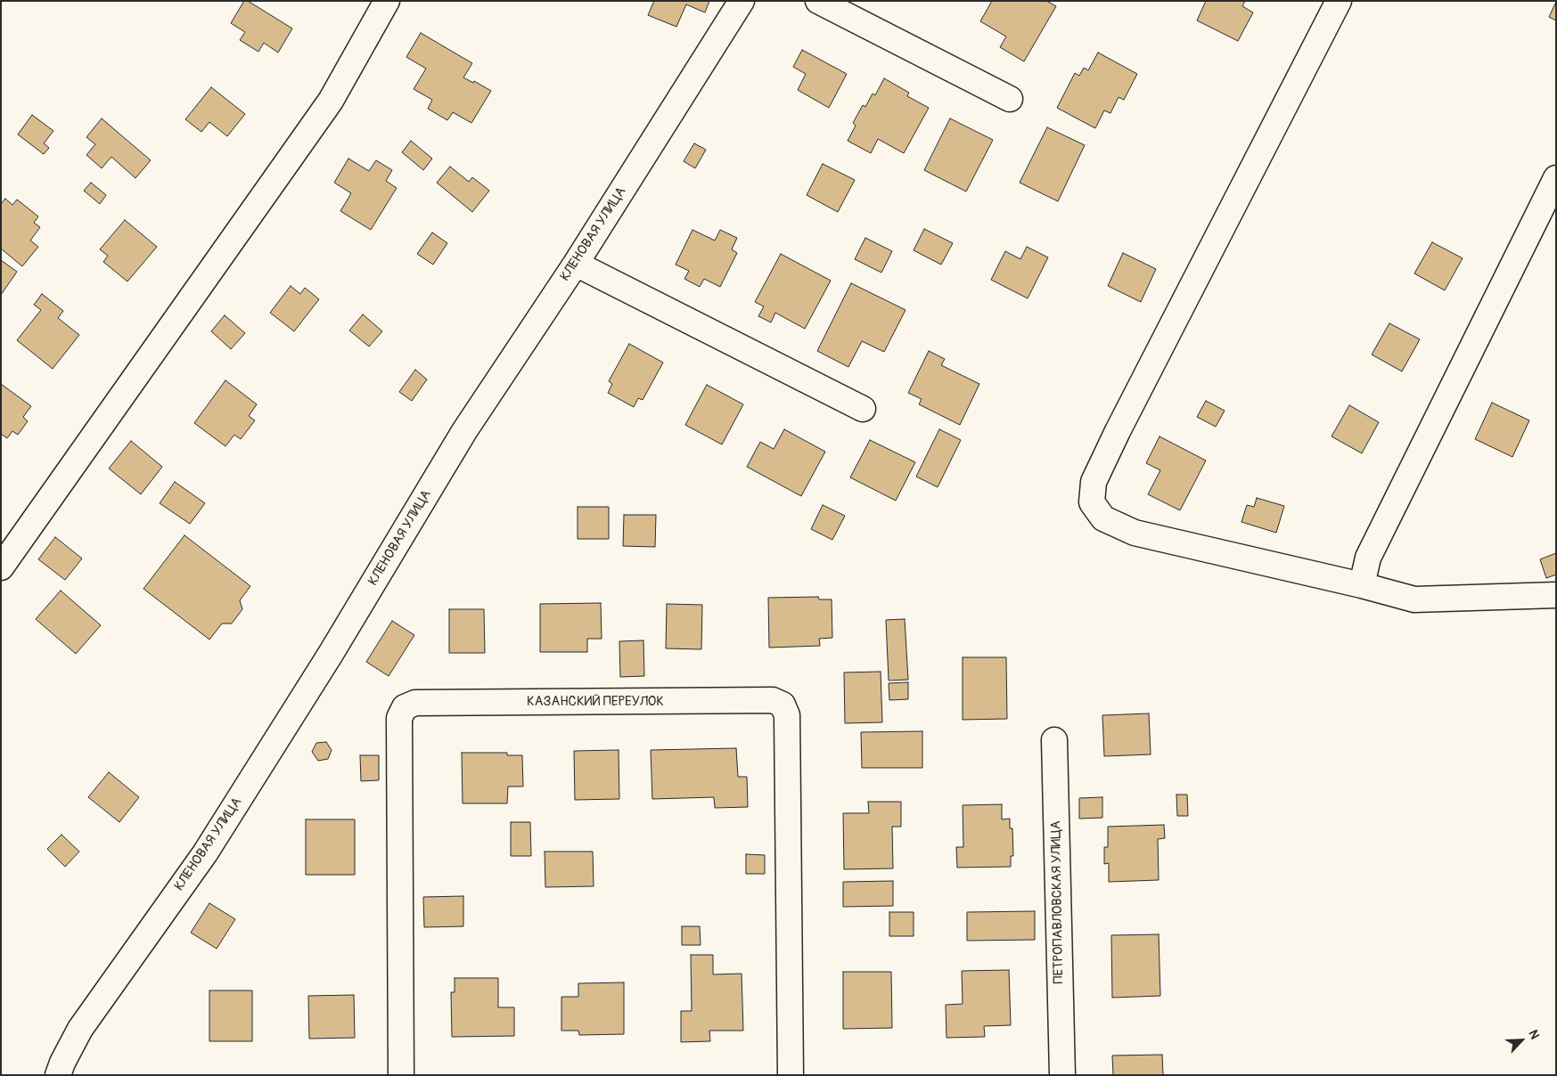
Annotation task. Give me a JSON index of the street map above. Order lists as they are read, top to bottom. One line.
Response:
{"streets":{"street":["КЛЕНОВАЯ УЛИЦА","КАЗАНСКИЙ ПЕРЕУЛОК","ПЕТРОПАВЛОВСКАЯ УЛИЦА"]},"north":"top right"}
